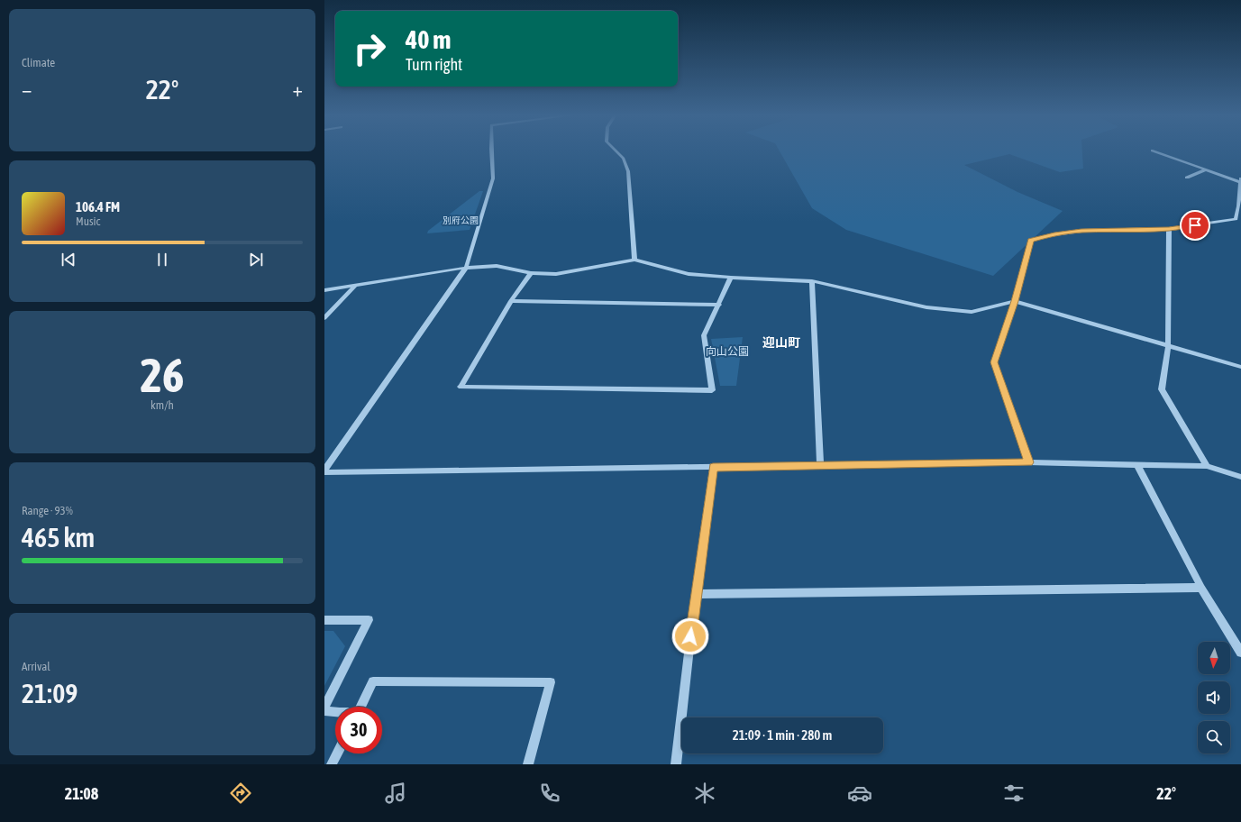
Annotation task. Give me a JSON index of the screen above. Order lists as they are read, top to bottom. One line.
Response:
{"districts":["迎山町"],"parks":["別府公園","向山公園"],"north":"bottom","page":{"tile":["Climate",["26","km/h"],["Range · 93%","465 km"],["Arrival","21:09"]],"turn":["40 m","Turn right"],"heat":["−","22°","+"],"song":["106.4 FM","Music"],"limit":"30","trip":"21:09 · 1 min · 280 m","tabs":["21:08","22°"]}}
